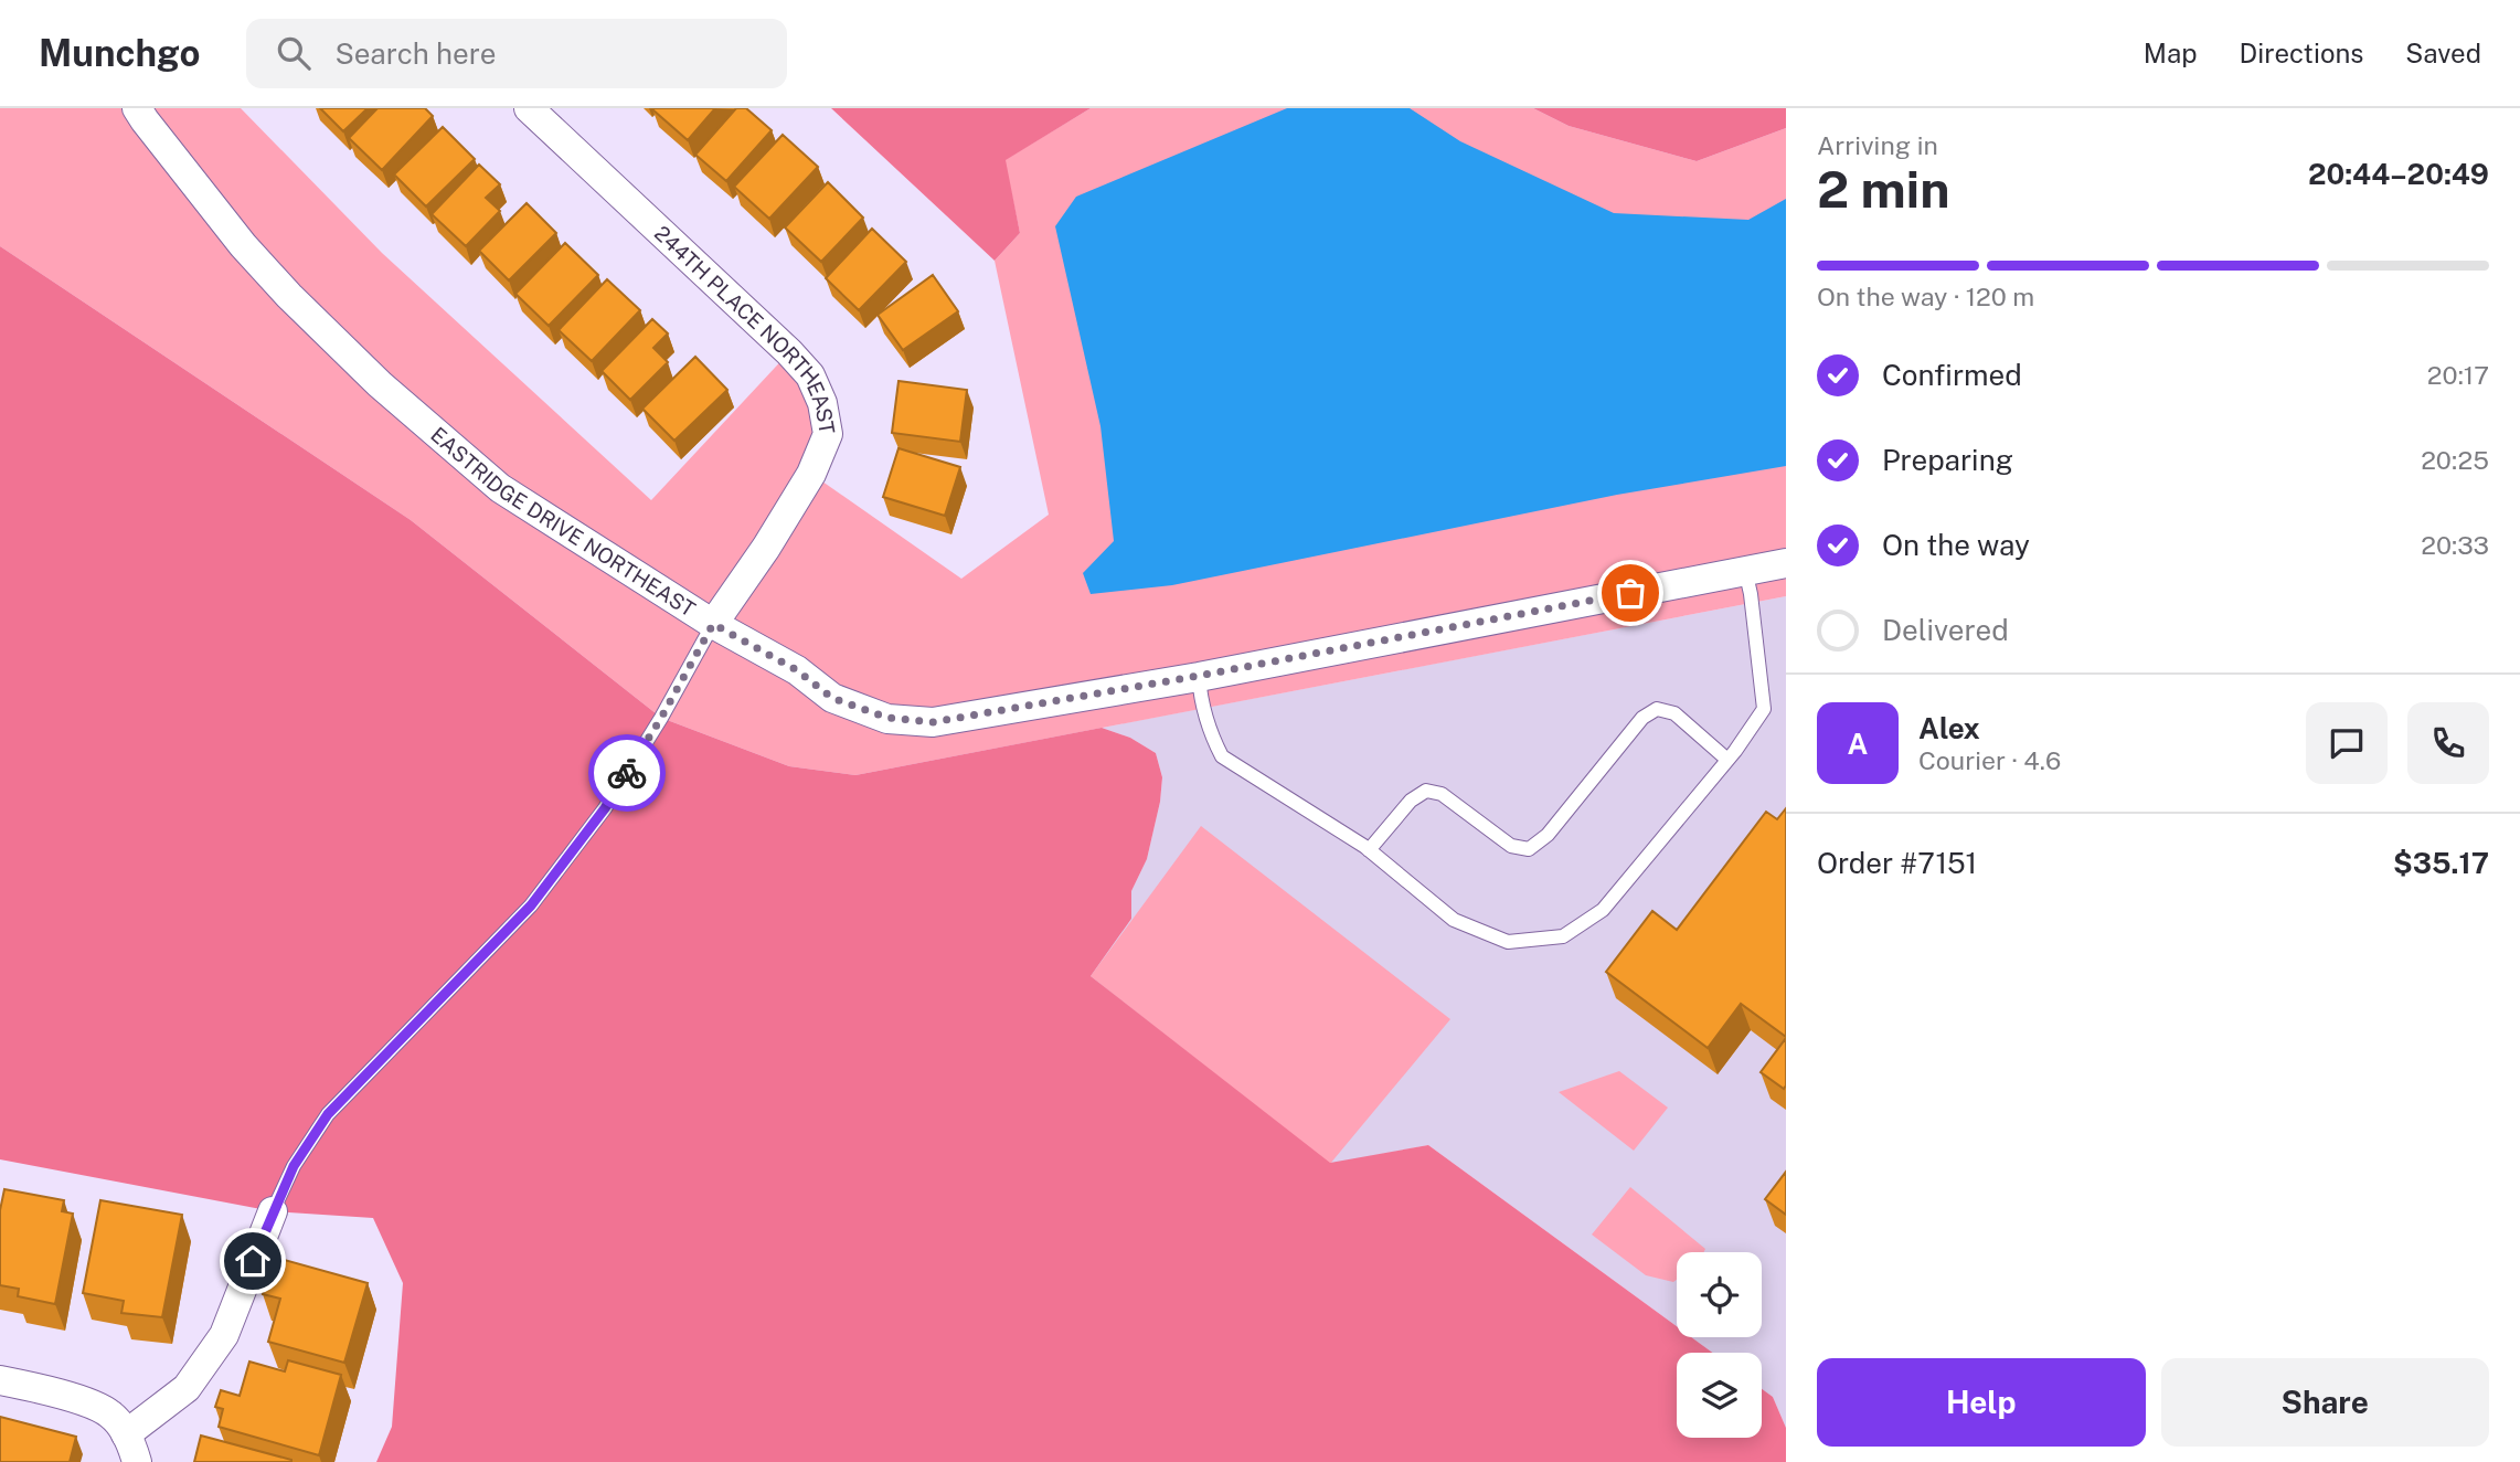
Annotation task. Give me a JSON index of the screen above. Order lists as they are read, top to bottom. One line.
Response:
{"streets":{"street":["244TH PLACE NORTHEAST","EASTRIDGE DRIVE NORTHEAST"]},"crossings":[["244TH PLACE NORTHEAST","EASTRIDGE DRIVE NORTHEAST"]],"page":{"header":"Munchgo","search":"Search here","nav":["Map","Directions","Saved"],"heading":["2 min","Arriving in","20:44–20:49"],"panel":["Alex","Courier · 4.6","Order #7151","$35.17"],"bar":"On the way · 120 m","list":[["Confirmed","20:17"],["Preparing","20:25"],["On the way","20:33"],"Delivered"],"round":"A","buttons":["Help","Share"]}}
